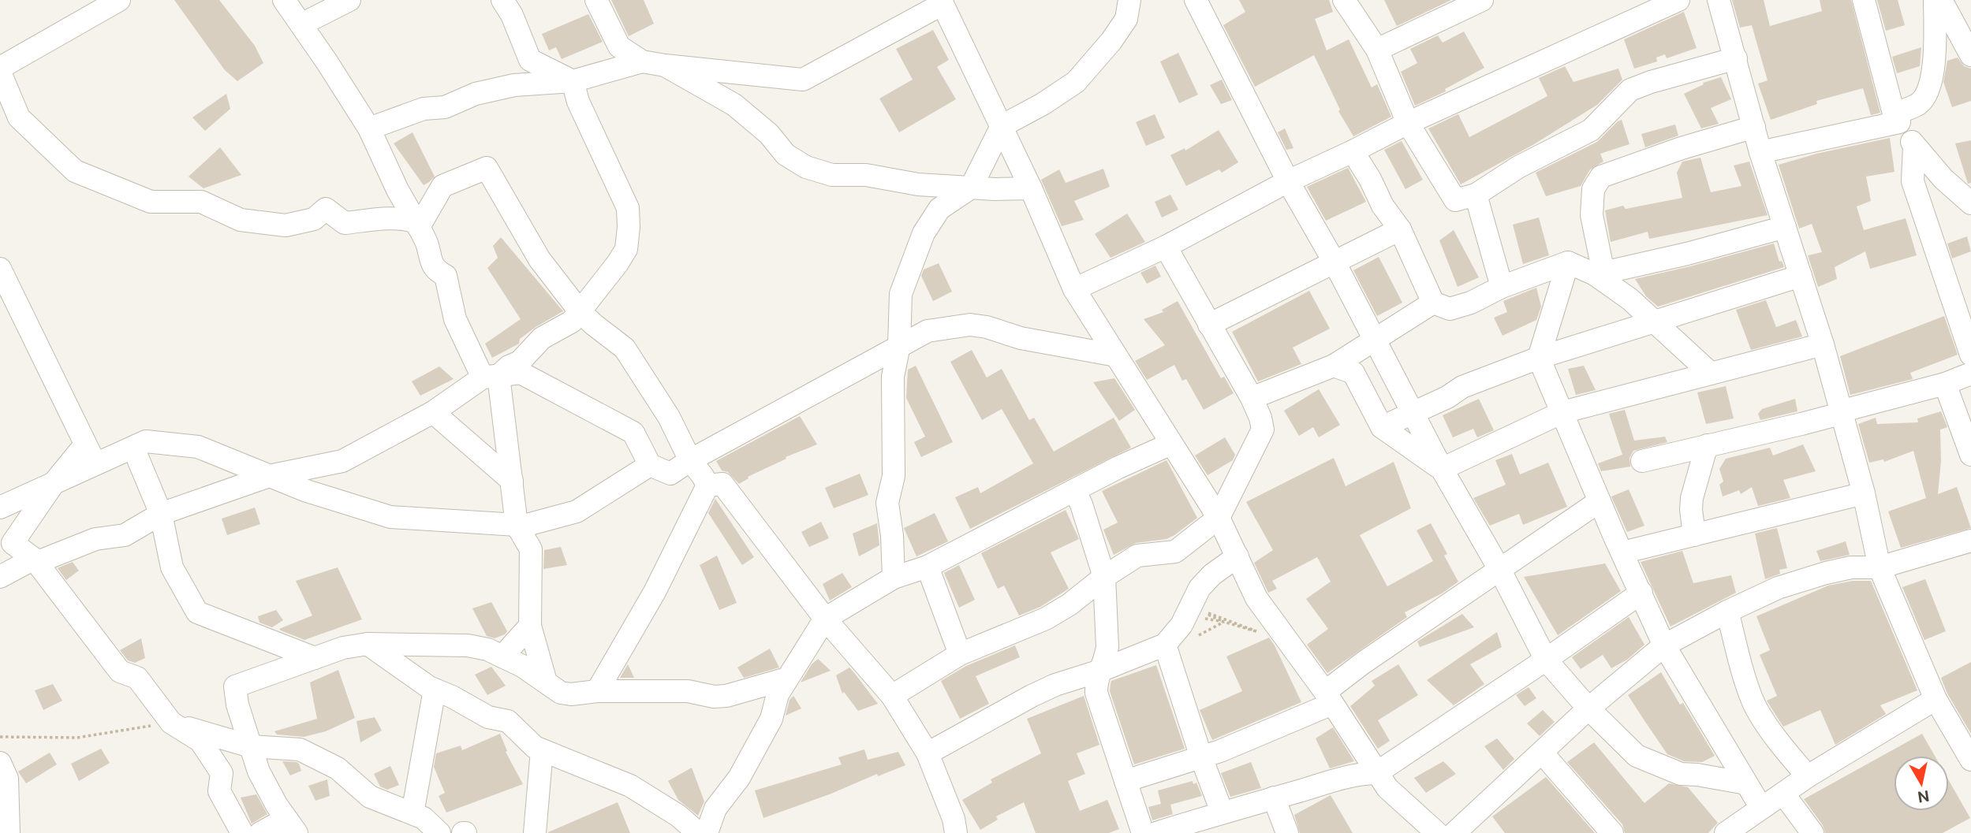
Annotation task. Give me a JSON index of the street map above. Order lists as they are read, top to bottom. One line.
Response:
{"north":"bottom"}
